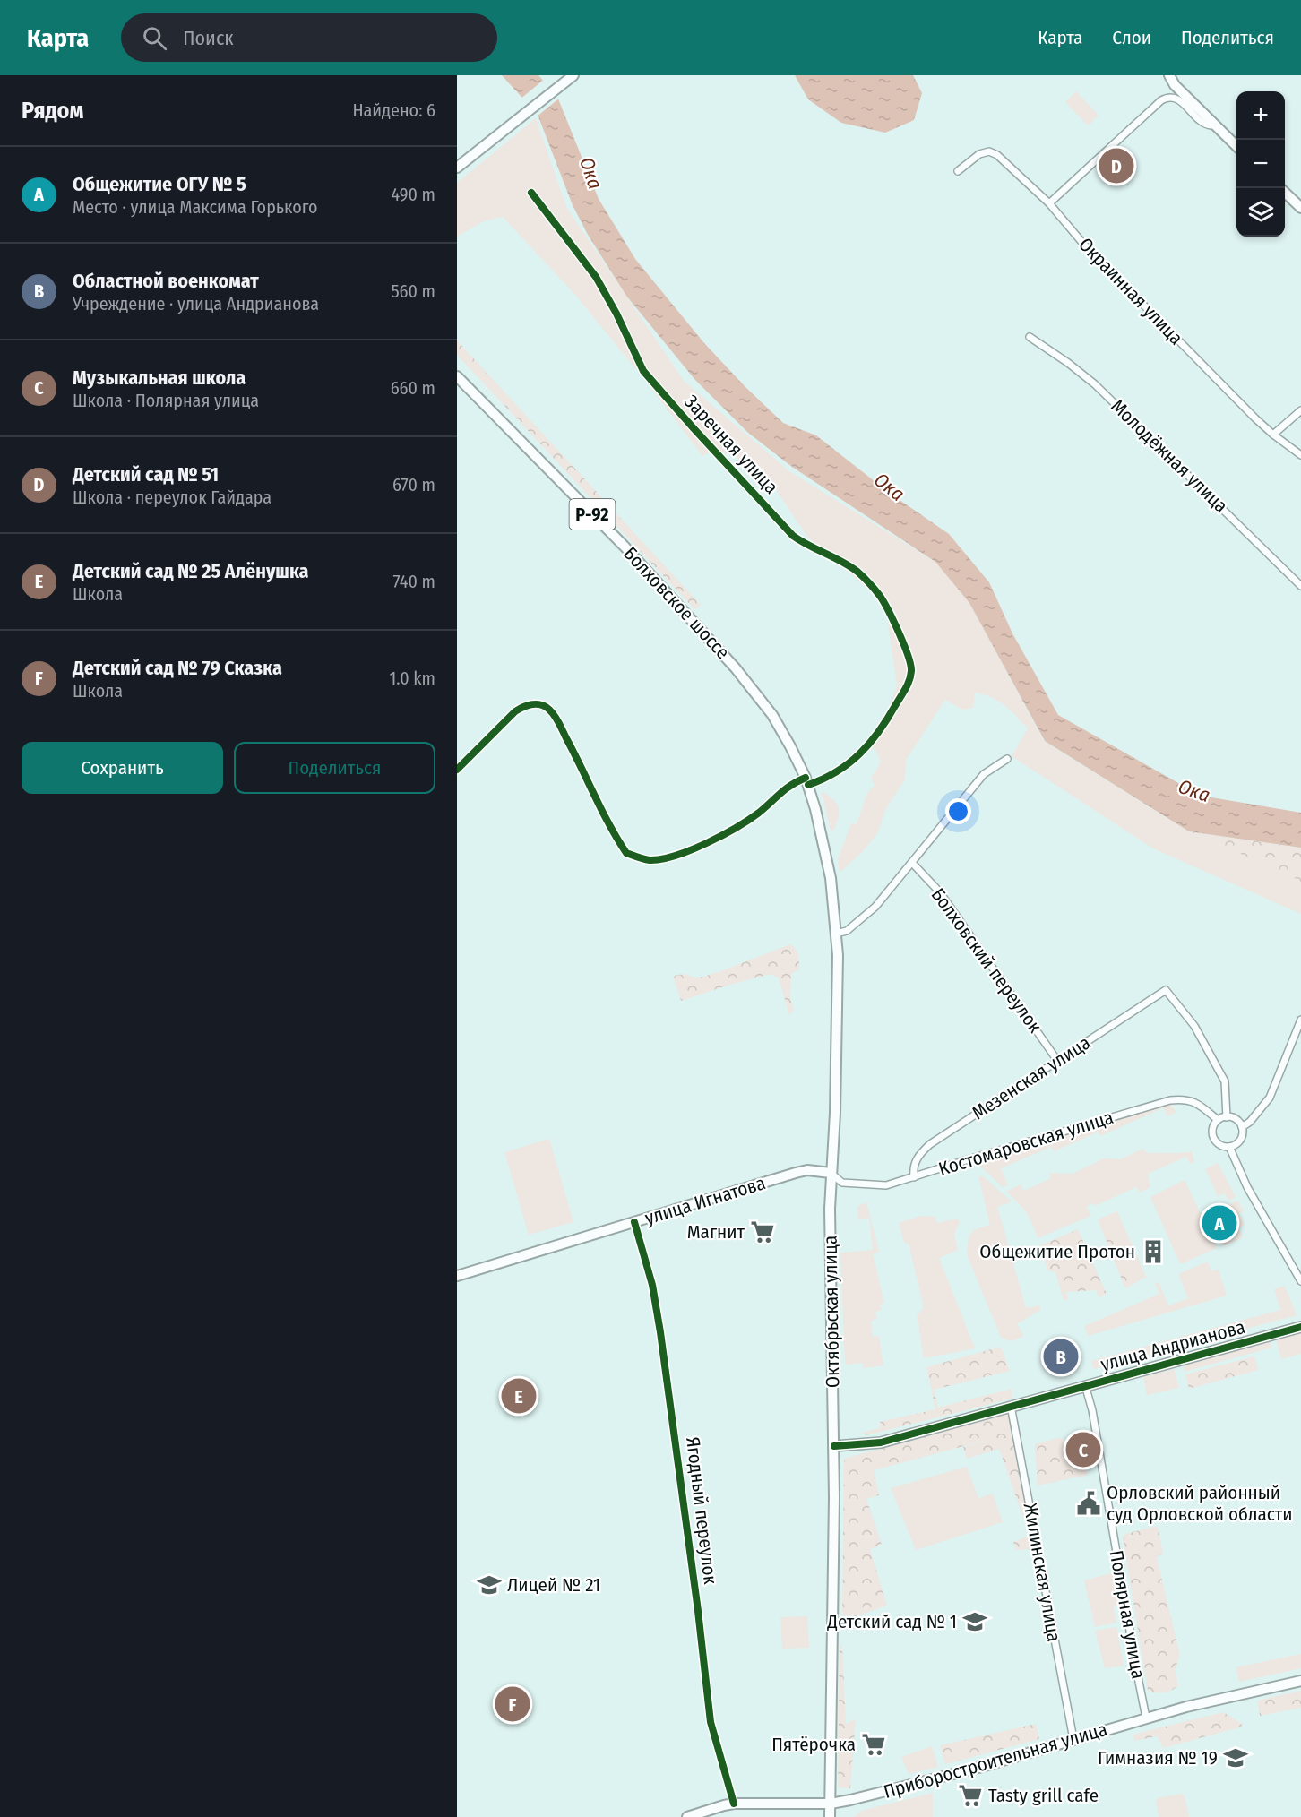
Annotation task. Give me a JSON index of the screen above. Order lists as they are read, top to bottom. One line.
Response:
{"streets":{"main road":["Р-92","Болховское шоссе","улица Игнатова","Октябрьская улица","улица Андрианова","Приборостроительная улица"],"street":["Окраинная улица","Заречная улица","Молодёжная улица","Болховский переулок","Мезенская улица","Костомаровская улица","Ягодный переулок","Жилинская улица","Полярная улица"]},"crossings":[["Заречная улица","Болховское шоссе"],["Болховское шоссе","Октябрьская улица"],["Болховский переулок","Мезенская улица"],["Мезенская улица","Костомаровская улица"],["Костомаровская улица","улица Игнатова"],["Костомаровская улица","Октябрьская улица"],["улица Игнатова","Октябрьская улица"],["улица Игнатова","Ягодный переулок"],["Октябрьская улица","улица Андрианова"],["Октябрьская улица","Приборостроительная улица"],["улица Андрианова","Жилинская улица"],["улица Андрианова","Полярная улица"],["Ягодный переулок","Приборостроительная улица"],["Жилинская улица","Приборостроительная улица"],["Полярная улица","Приборостроительная улица"]],"water":["Ока"],"places":{"supermarket":["Магнит","Пятёрочка","Tasty grill cafe"],"building":["Общежитие Протон"],"public building":["Орловский районный суд Орловской области"],"school or university":["Лицей № 21","Детский сад № 1","Гимназия № 19"]},"page":{"header":"Карта","search":"Поиск","nav":["Карта","Слои","Поделиться"],"heading":["Рядом","Найдено: 6"],"map_buttons":["+","−"],"list":[{"mark":"A","name":"Общежитие ОГУ № 5","note":"Место · улица Максима Горького","value":"490 m"},{"mark":"B","name":"Областной военкомат","note":"Учреждение · улица Андрианова","value":"560 m"},{"mark":"C","name":"Музыкальная школа","note":"Школа · Полярная улица","value":"660 m"},{"mark":"D","name":"Детский сад № 51","note":"Школа · переулок Гайдара","value":"670 m"},{"mark":"E","name":"Детский сад № 25 Алёнушка","note":"Школа","value":"740 m"},{"mark":"F","name":"Детский сад № 79 Сказка","note":"Школа","value":"1.0 km"}],"pins":["D","A","B","E","C","F"],"buttons":["Сохранить","Поделиться"]}}
